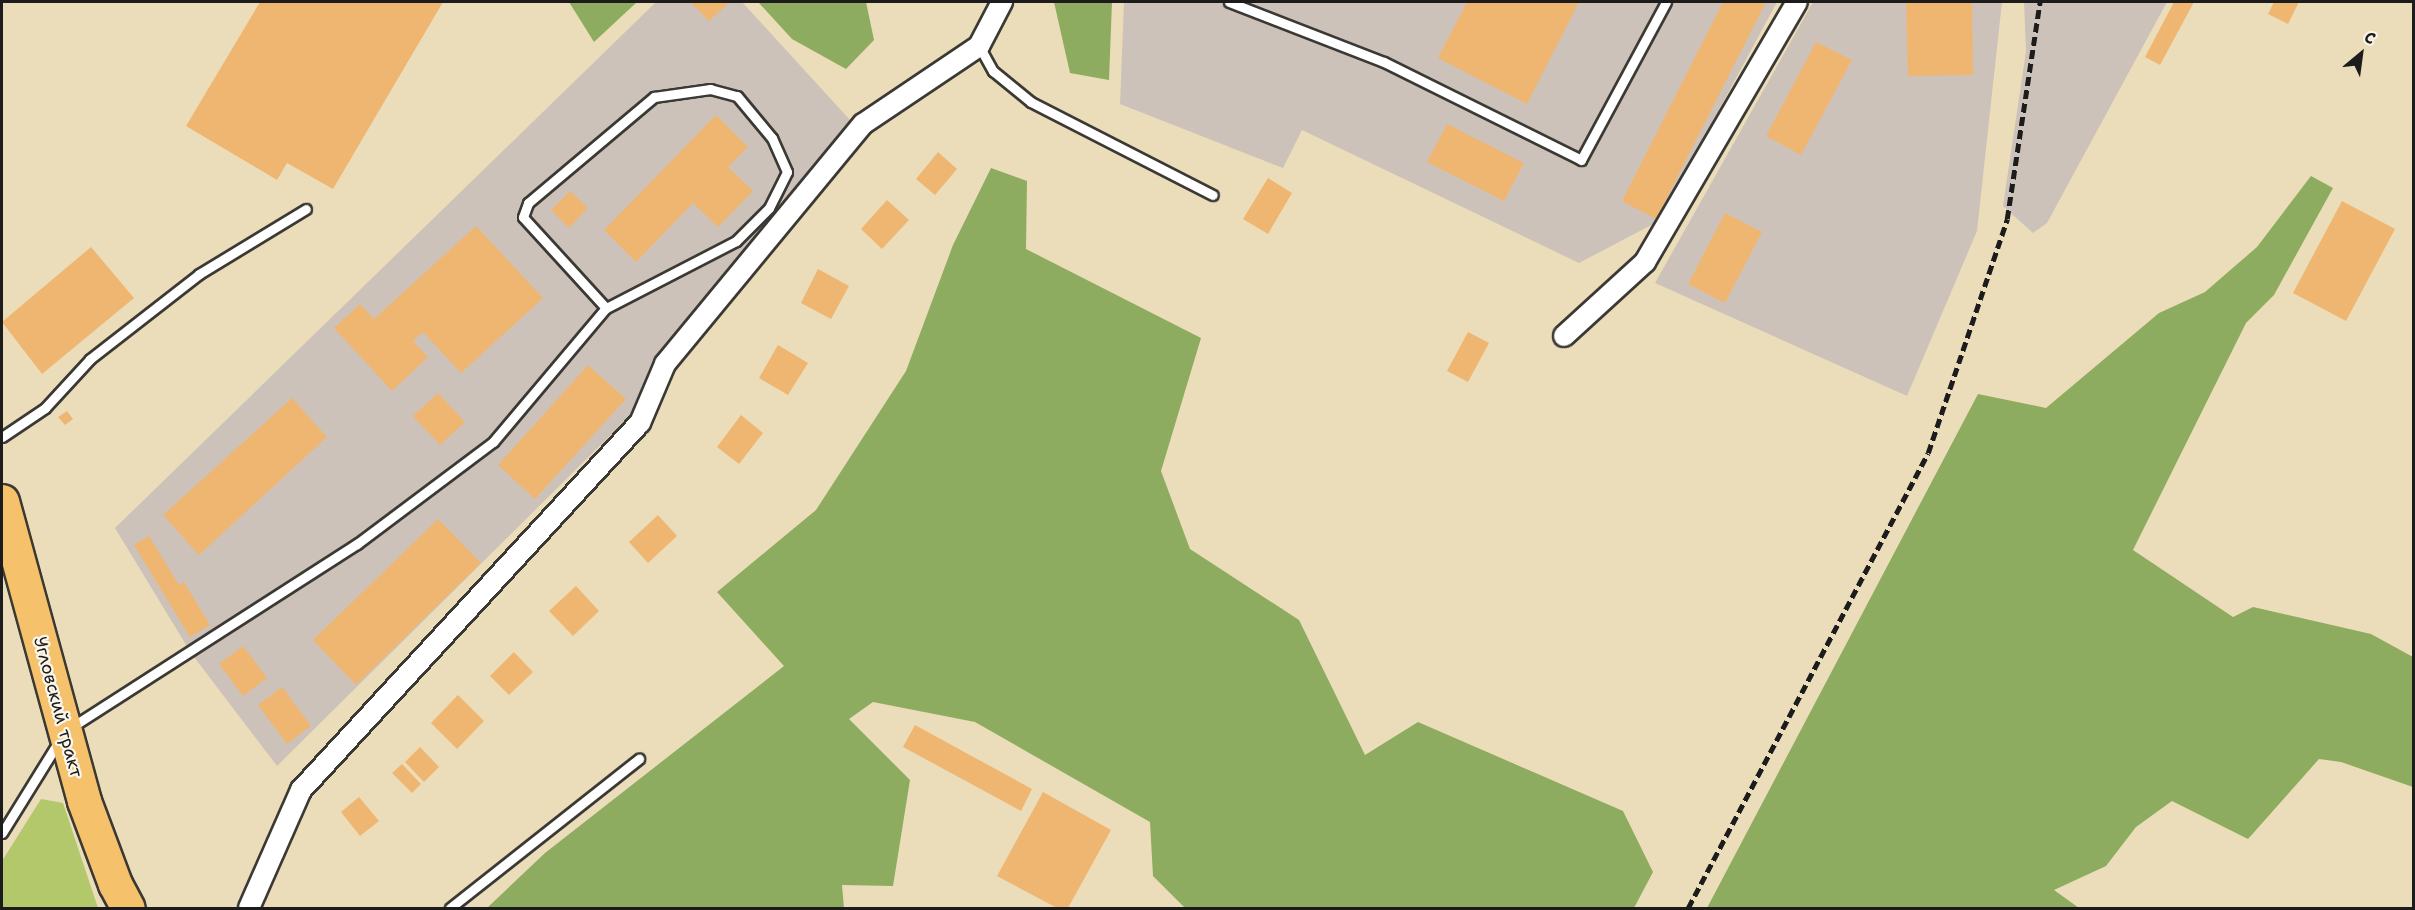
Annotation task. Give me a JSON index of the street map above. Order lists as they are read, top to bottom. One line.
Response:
{"streets":{"highway":["Угловский тракт"]},"north":"top right"}
